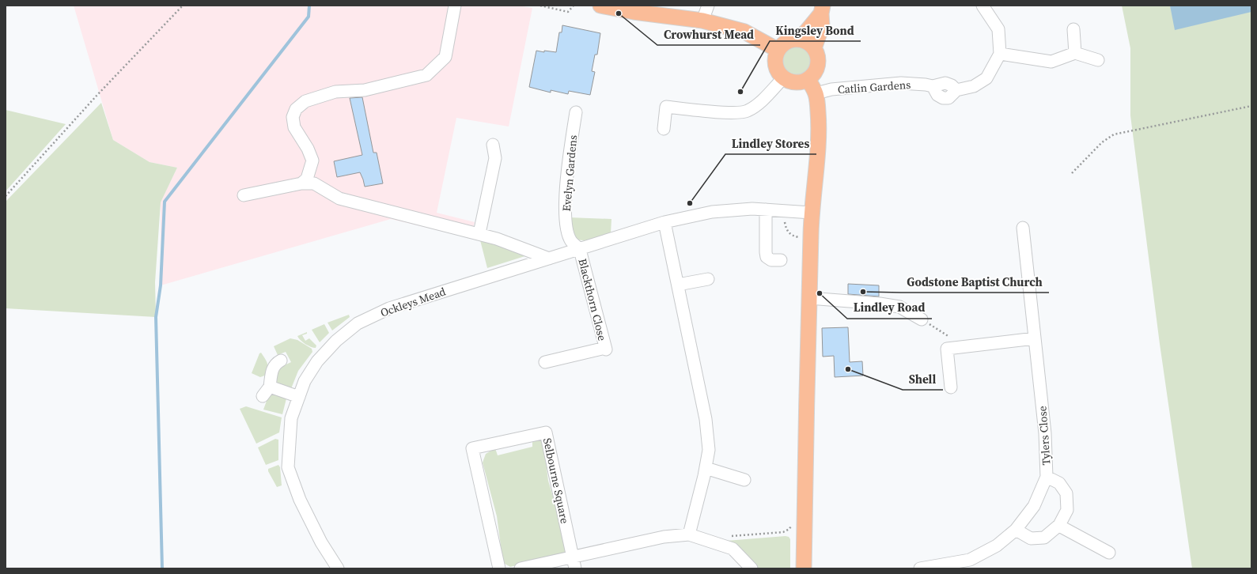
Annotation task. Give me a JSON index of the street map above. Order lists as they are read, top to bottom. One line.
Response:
{"streets":{"street":["Catlin Gardens","Evelyn Gardens","Blackthorn Close","Ockleys Mead","Tylers Close","Selbourne Square"]},"crossings":[["Evelyn Gardens","Blackthorn Close"],["Evelyn Gardens","Ockleys Mead"],["Blackthorn Close","Ockleys Mead"]],"places":["Crowhurst Mead","Kingsley Bond","Lindley Stores","Godstone Baptist Church","Lindley Road","Shell"]}
